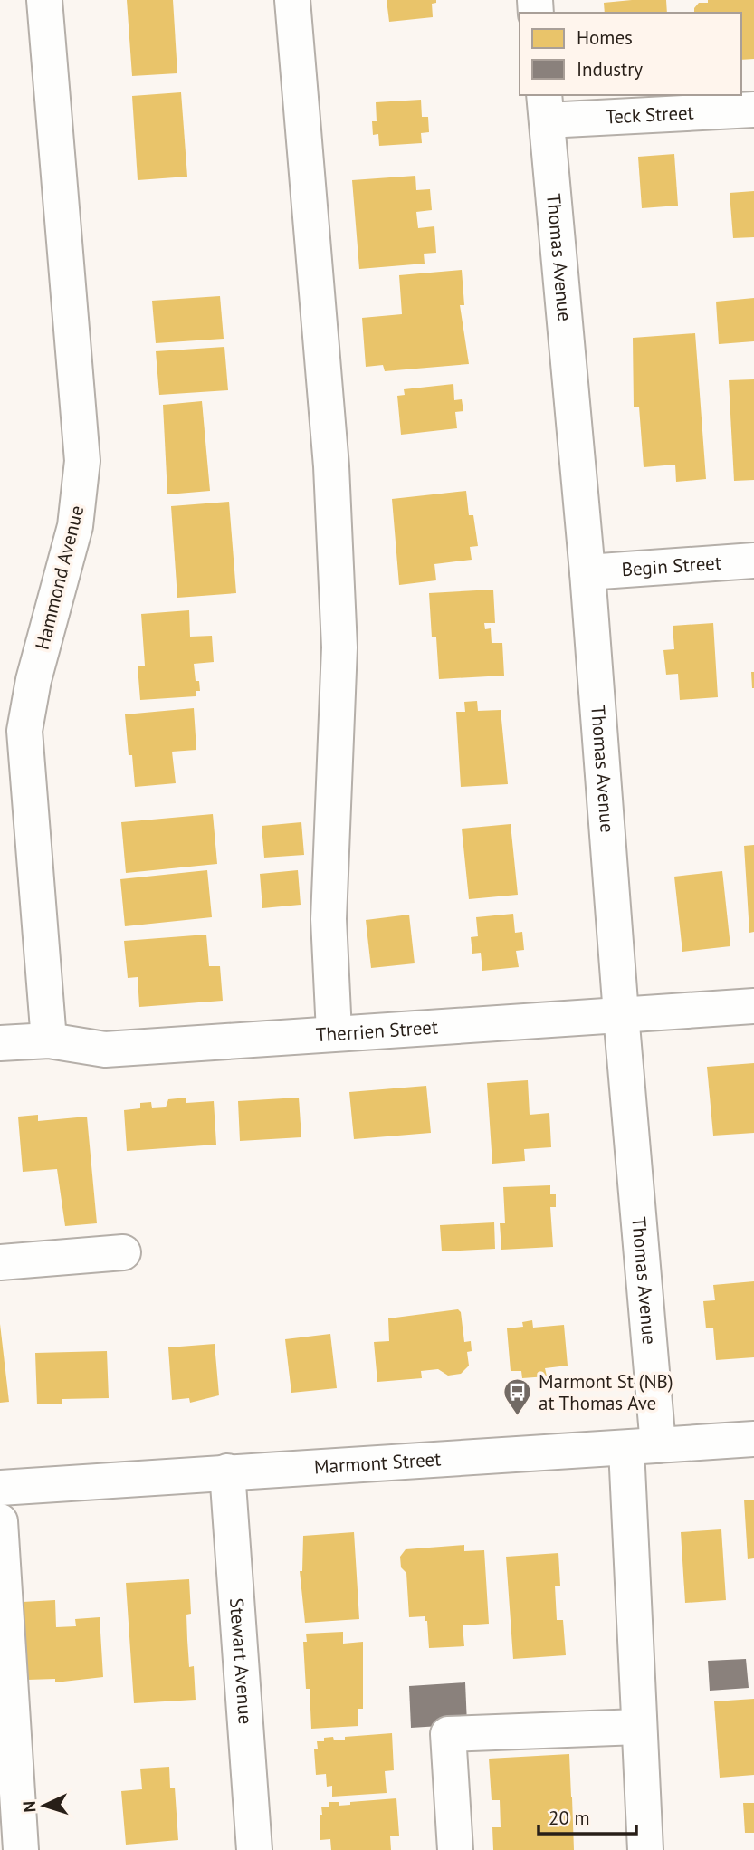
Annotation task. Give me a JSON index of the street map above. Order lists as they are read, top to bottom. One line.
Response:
{"streets":{"street":["Teck Street","Thomas Avenue","Begin Street","Hammond Avenue","Therrien Street","Marmont Street","Stewart Avenue"]},"crossings":[["Teck Street","Thomas Avenue"],["Thomas Avenue","Begin Street"],["Thomas Avenue","Therrien Street"],["Thomas Avenue","Marmont Street"],["Hammond Avenue","Therrien Street"],["Marmont Street","Stewart Avenue"]],"places":{"bus stop":["Marmont St (NB) at Thomas Ave"]},"legend":["Homes","Industry"],"scale_bar":"20 m","north":"left"}
